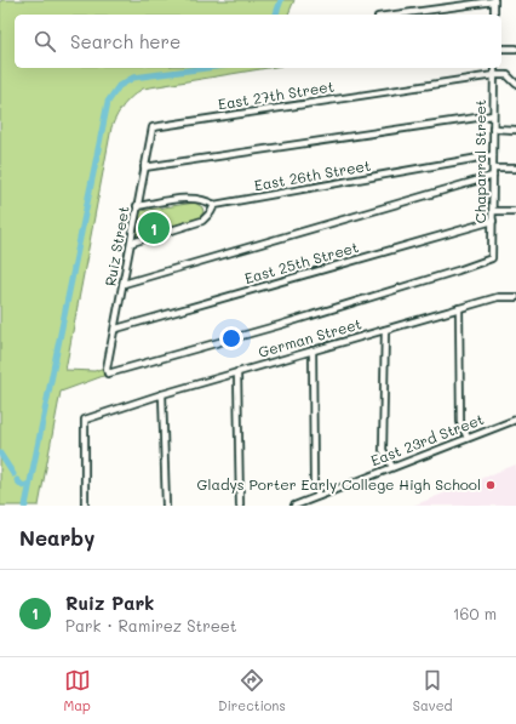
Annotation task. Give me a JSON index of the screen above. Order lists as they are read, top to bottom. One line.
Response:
{"streets":{"street":["East 27th Street","Chaparral Street","East 26th Street","Ruiz Street","East 25th Street","German Street","East 23rd Street"]},"crossings":[["East 27th Street","Chaparral Street"],["East 27th Street","Ruiz Street"],["Chaparral Street","East 26th Street"],["Chaparral Street","Ruiz Street"],["Chaparral Street","East 25th Street"],["East 26th Street","Ruiz Street"],["Ruiz Street","East 25th Street"]],"places":["Gladys Porter Early College High School"],"page":{"search":"Search here","pins":"1","heading":"Nearby","list":[{"mark":"1","name":"Ruiz Park","note":"Park · Ramirez Street","value":"160 m"}],"nav":["Map","Directions","Saved"]}}
